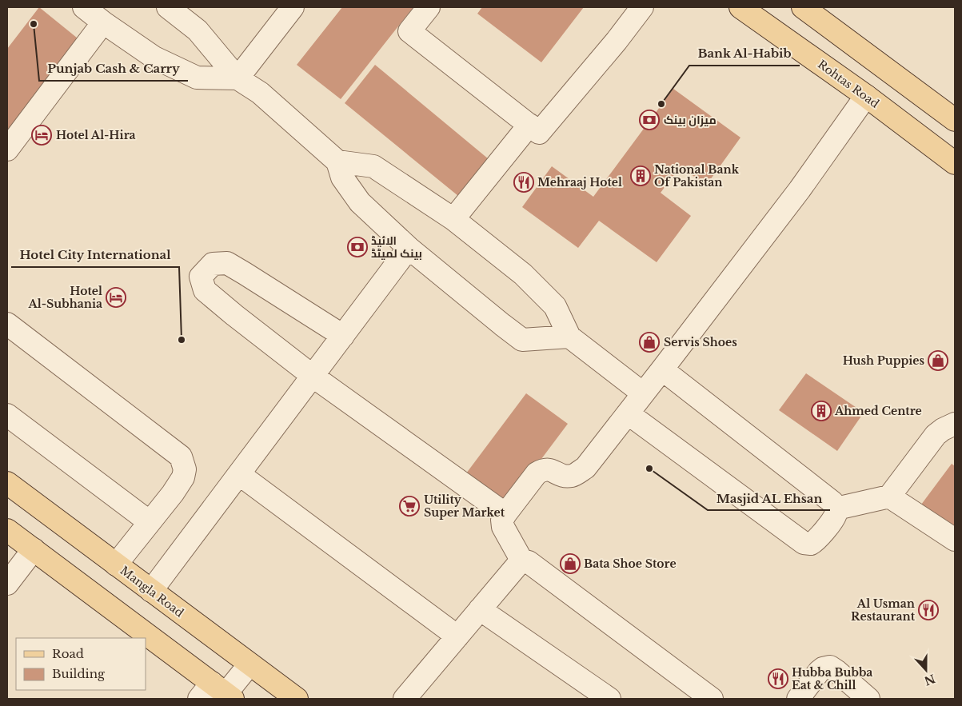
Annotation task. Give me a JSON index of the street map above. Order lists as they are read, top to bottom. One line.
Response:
{"streets":{"main road":["Rohtas Road","Mangla Road"]},"places":{"other":["Punjab Cash & Carry","Bank Al-Habib","Hotel City International","Masjid AL Ehsan"],"bank":["میزان بینک","الائیڈ بینک لمیٹڈ"],"hotel":["Hotel Al-Hira","Hotel Al-Subhania"],"building":["National Bank Of Pakistan","Ahmed Centre"],"restaurant":["Mehraaj Hotel","Al Usman Restaurant","Hubba Bubba Eat & Chill"],"shop":["Servis Shoes","Hush Puppies","Bata Shoe Store"],"supermarket":["Utility Super Market"]},"legend":["Road","Building"],"north":"bottom"}
